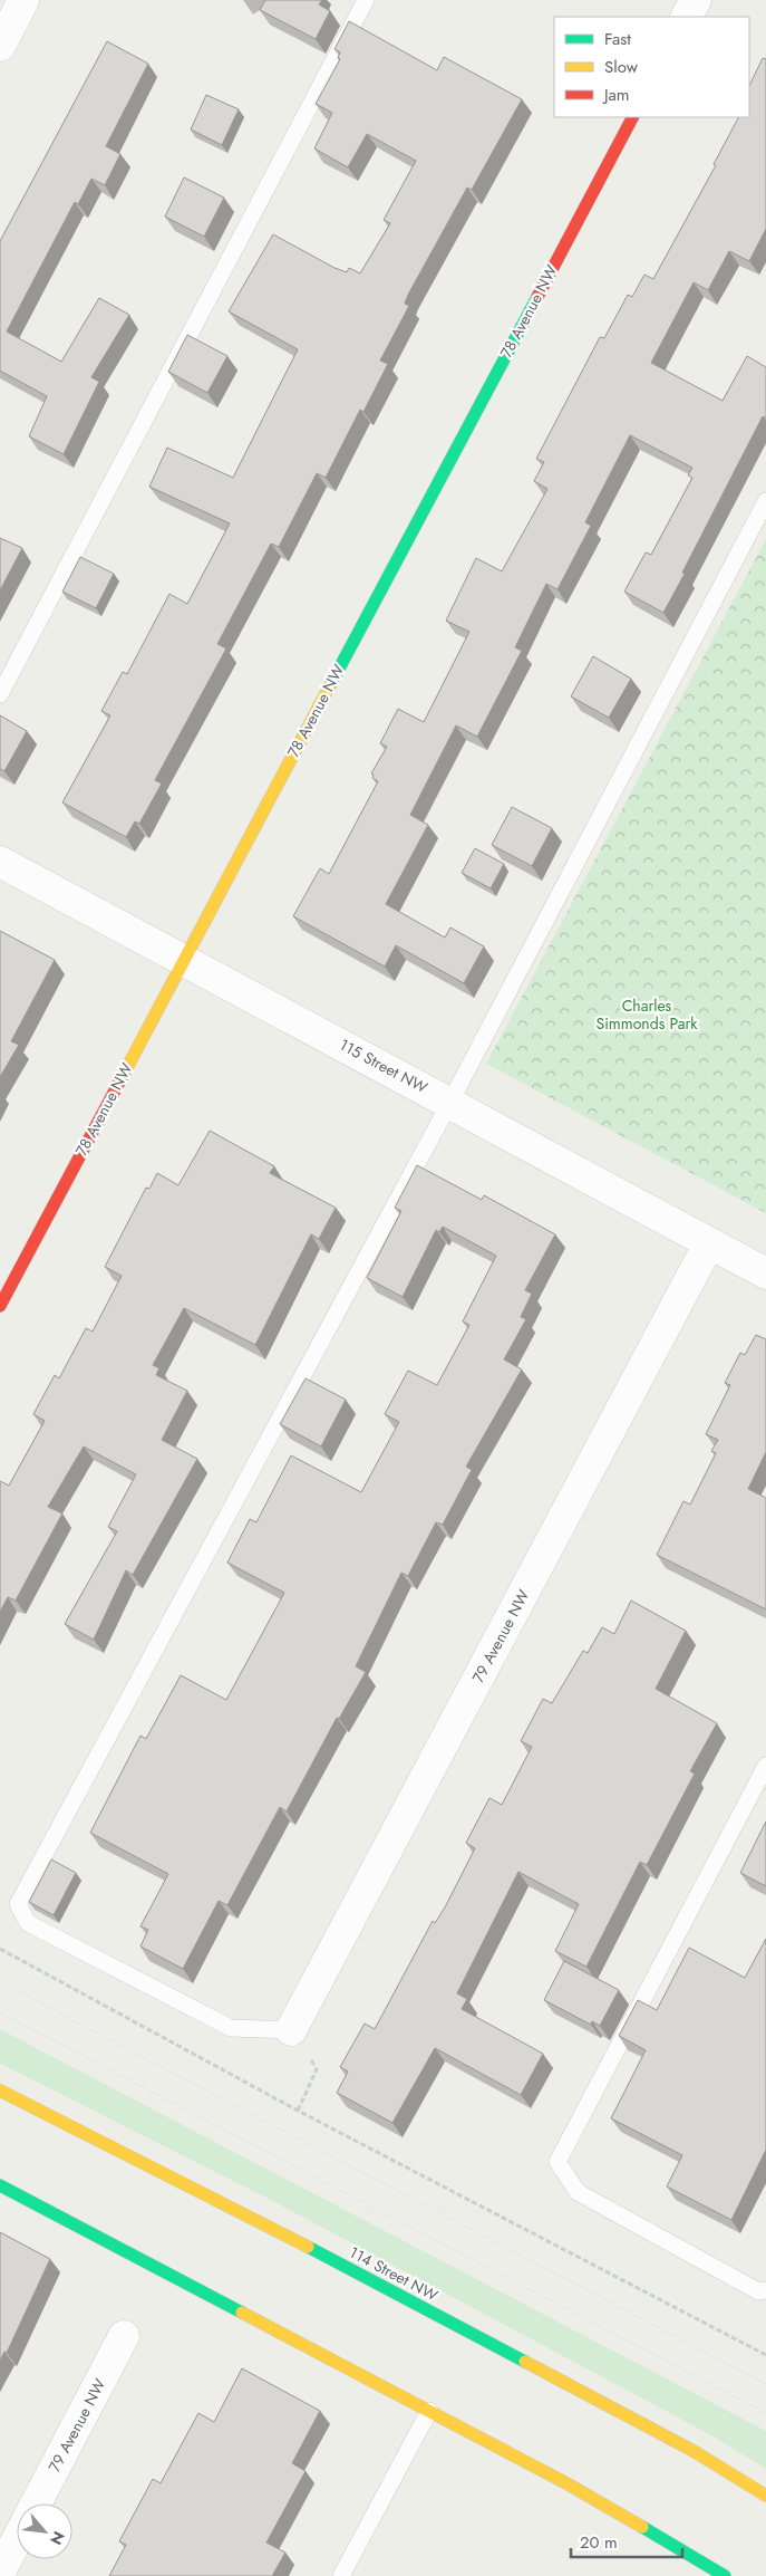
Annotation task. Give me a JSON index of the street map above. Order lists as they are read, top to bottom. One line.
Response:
{"streets":{"main road":["78 Avenue NW","114 Street NW"],"street":["115 Street NW","79 Avenue NW"]},"crossings":[["78 Avenue NW","115 Street NW"],["115 Street NW","79 Avenue NW"]],"parks":["Charles Simmonds Park"],"legend":["Fast","Slow","Jam"],"scale_bar":"20 m","north":"bottom right"}
